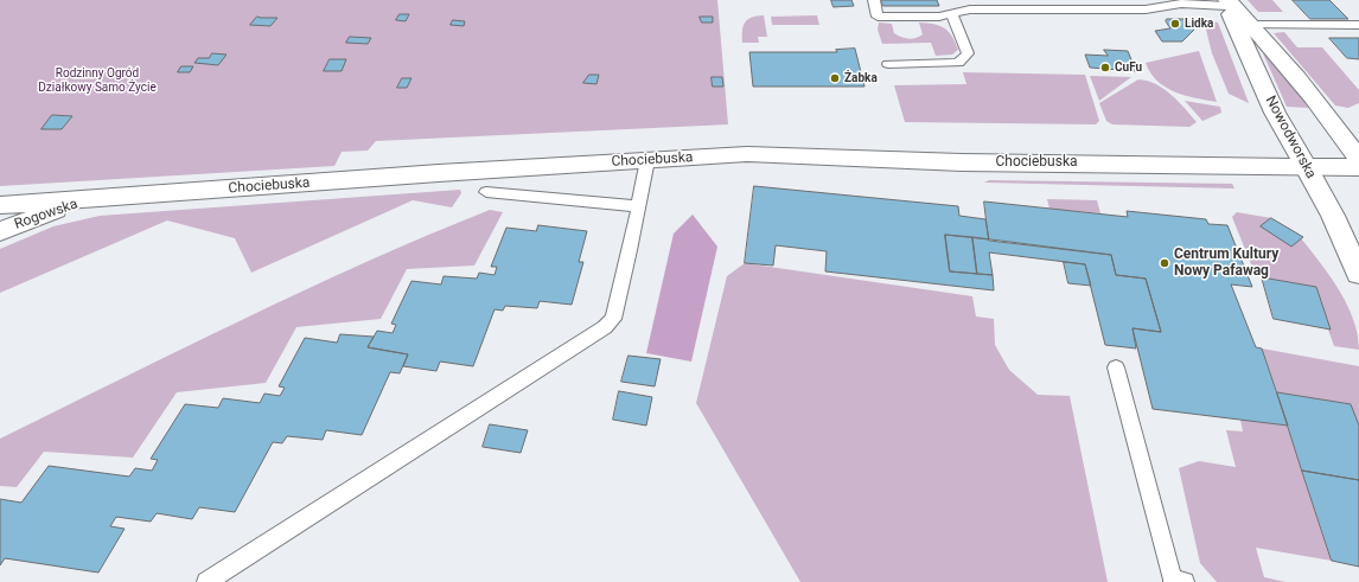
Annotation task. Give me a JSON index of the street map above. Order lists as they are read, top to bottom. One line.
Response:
{"streets":{"street":["Nowodworska","Chociebuska","Rogowska"]},"crossings":[["Nowodworska","Chociebuska"],["Chociebuska","Rogowska"]],"parks":["Rodzinny Ogród Działkowy Samo Życie"],"places":["Lidka","CuFu","Żabka","Centrum Kultury Nowy Pafawag"]}
